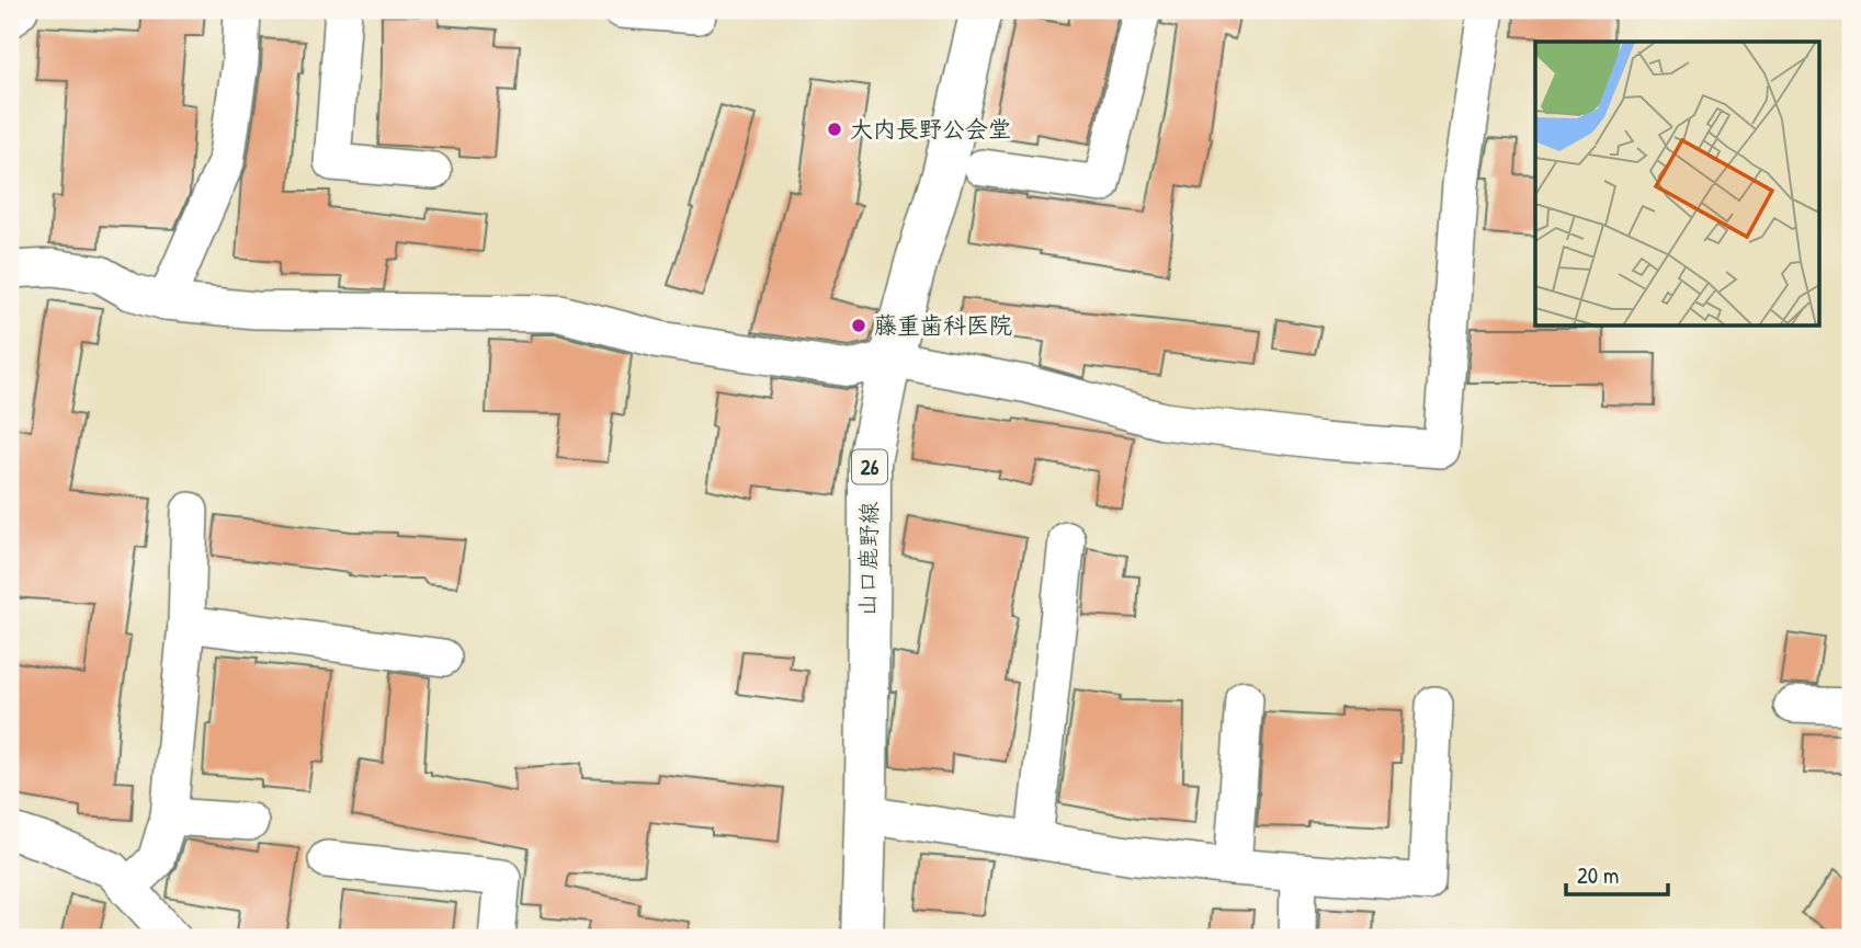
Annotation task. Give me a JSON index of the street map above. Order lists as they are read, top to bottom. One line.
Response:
{"streets":{"main road":["26","山口鹿野線"]},"places":["大内長野公会堂","藤重歯科医院"],"scale_bar":"20 m"}
